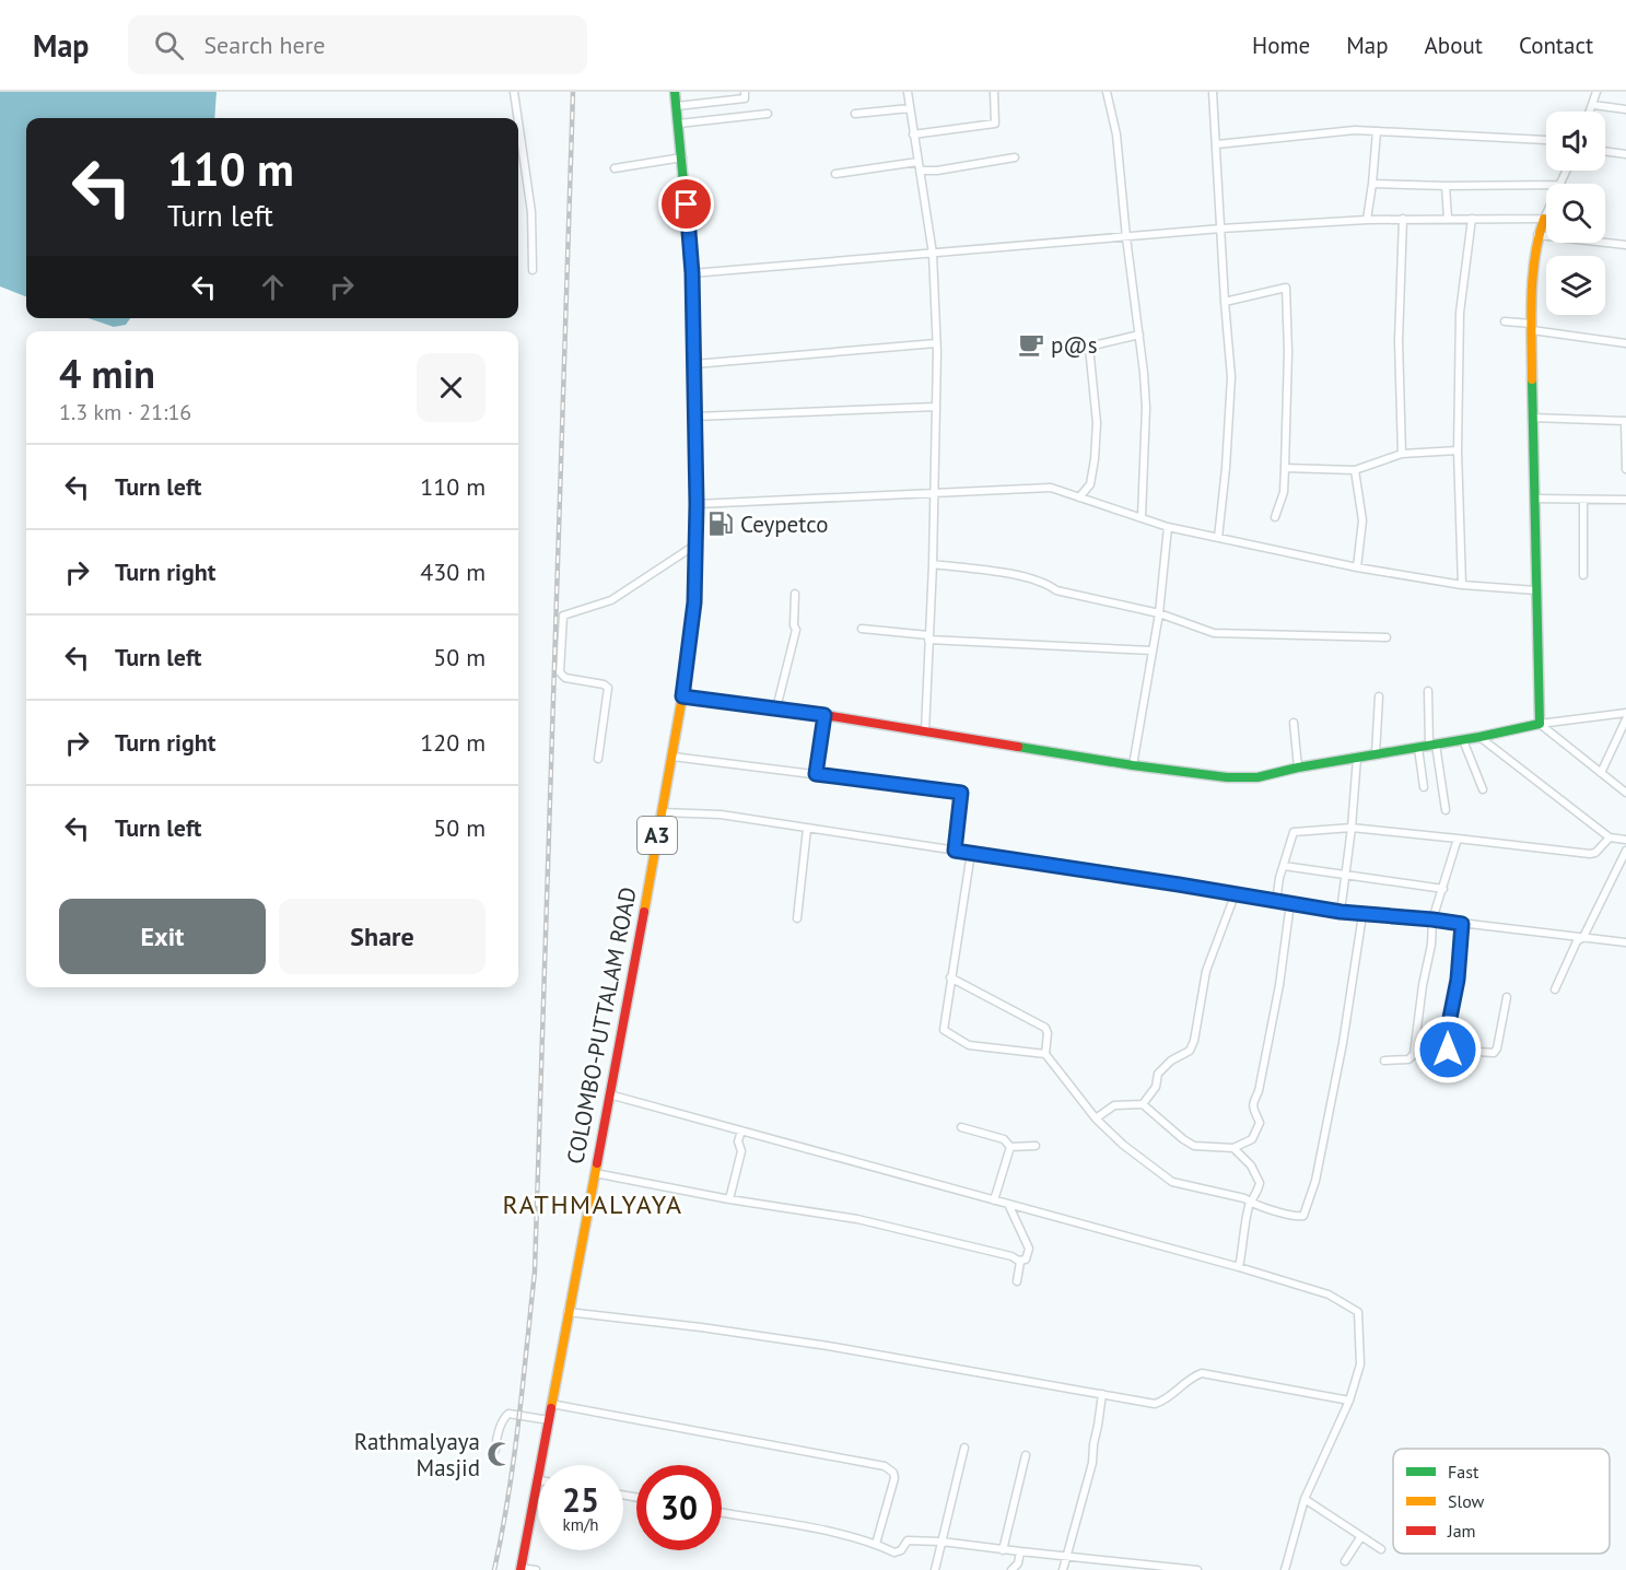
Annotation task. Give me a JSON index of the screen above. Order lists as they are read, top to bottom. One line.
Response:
{"streets":{"main road":["A3","COLOMBO-PUTTALAM ROAD"]},"districts":["RATHMALYAYA"],"places":{"cafe":["p@s"],"fuel station":["Ceypetco"],"mosque":["Rathmalyaya Masjid"]},"legend":["Fast","Slow","Jam"],"page":{"header":"Map","search":"Search here","nav":["Home","Map","About","Contact"],"turn":["110 m","Turn left"],"heading":["4 min","1.3 km · 21:16"],"list":[{"name":"Turn left","value":"110 m"},{"name":"Turn right","value":"430 m"},{"name":"Turn left","value":"50 m"},{"name":"Turn right","value":"120 m"},{"name":"Turn left","value":"50 m"}],"buttons":["Exit","Share"],"speed":"25 km/h","limit":"30"}}
